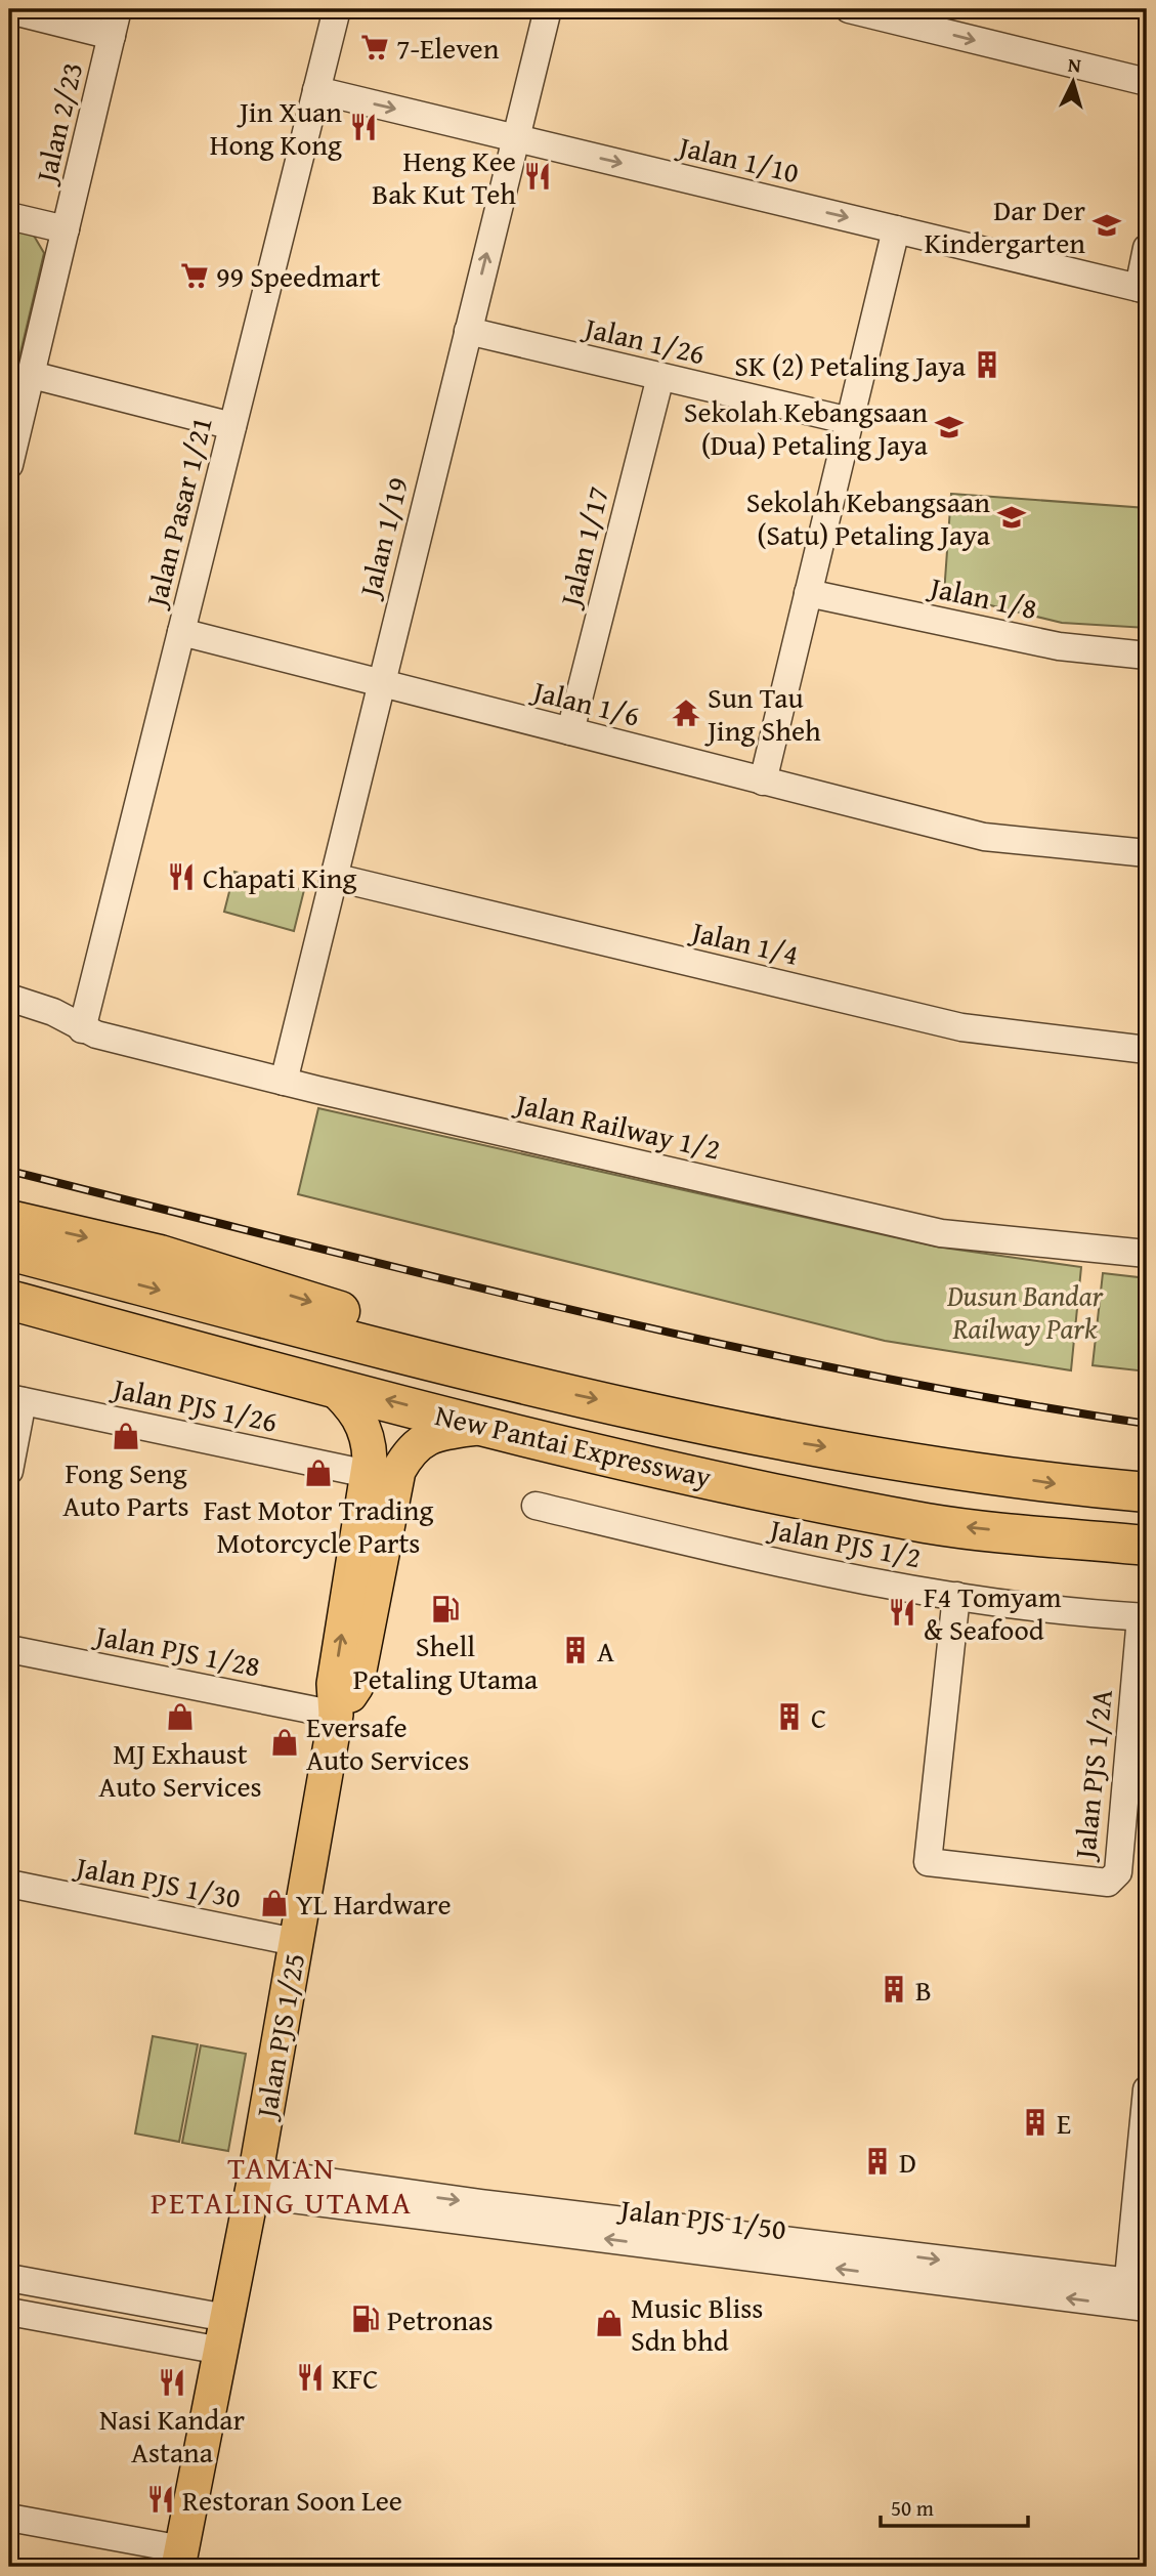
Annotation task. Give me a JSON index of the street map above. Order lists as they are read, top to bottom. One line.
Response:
{"streets":{"highway":["New Pantai Expressway"],"main road":["Jalan PJS 1/25"],"street":["Jalan 2/23","Jalan 1/10","Jalan 1/26","Jalan Pasar 1/21","Jalan 1/19","Jalan 1/17","Jalan 1/8","Jalan 1/6","Jalan 1/4","Jalan Railway 1/2","Jalan PJS 1/26","Jalan PJS 1/2","Jalan PJS 1/28","Jalan PJS 1/2A","Jalan PJS 1/30","Jalan PJS 1/50"]},"crossings":[["Jalan 1/10","Jalan Pasar 1/21"],["Jalan 1/10","Jalan 1/19"],["Jalan 1/26","Jalan 1/19"],["Jalan 1/26","Jalan 1/17"],["Jalan Pasar 1/21","Jalan 1/6"],["Jalan Pasar 1/21","Jalan Railway 1/2"],["Jalan 1/19","Jalan 1/6"],["Jalan 1/19","Jalan 1/4"],["Jalan 1/19","Jalan Railway 1/2"],["Jalan 1/17","Jalan 1/6"],["Jalan PJS 1/26","Jalan PJS 1/25"],["New Pantai Expressway","Jalan PJS 1/25"],["Jalan PJS 1/2","Jalan PJS 1/2A"],["Jalan PJS 1/28","Jalan PJS 1/25"],["Jalan PJS 1/30","Jalan PJS 1/25"],["Jalan PJS 1/25","Jalan PJS 1/50"]],"one_way":["Jalan 1/10"],"districts":["TAMAN PETALING UTAMA"],"parks":["Dusun Bandar Railway Park"],"places":{"supermarket":["7-Eleven","99 Speedmart"],"restaurant":["Jin Xuan Hong Kong","Heng Kee Bak Kut Teh","Chapati King","F4 Tomyam & Seafood","KFC","Nasi Kandar Astana","Restoran Soon Lee"],"school or university":["Dar Der Kindergarten","Sekolah Kebangsaan (Dua) Petaling Jaya","Sekolah Kebangsaan (Satu) Petaling Jaya"],"building":["SK (2) Petaling Jaya","A","C","B","E","D"],"temple":["Sun Tau Jing Sheh"],"shop":["Fong Seng Auto Parts","Fast Motor Trading Motorcycle Parts","MJ Exhaust Auto Services","Eversafe Auto Services","YL Hardware","Music Bliss Sdn bhd"],"fuel station":["Shell Petaling Utama","Petronas"]},"scale_bar":"50 m","north":"top"}
